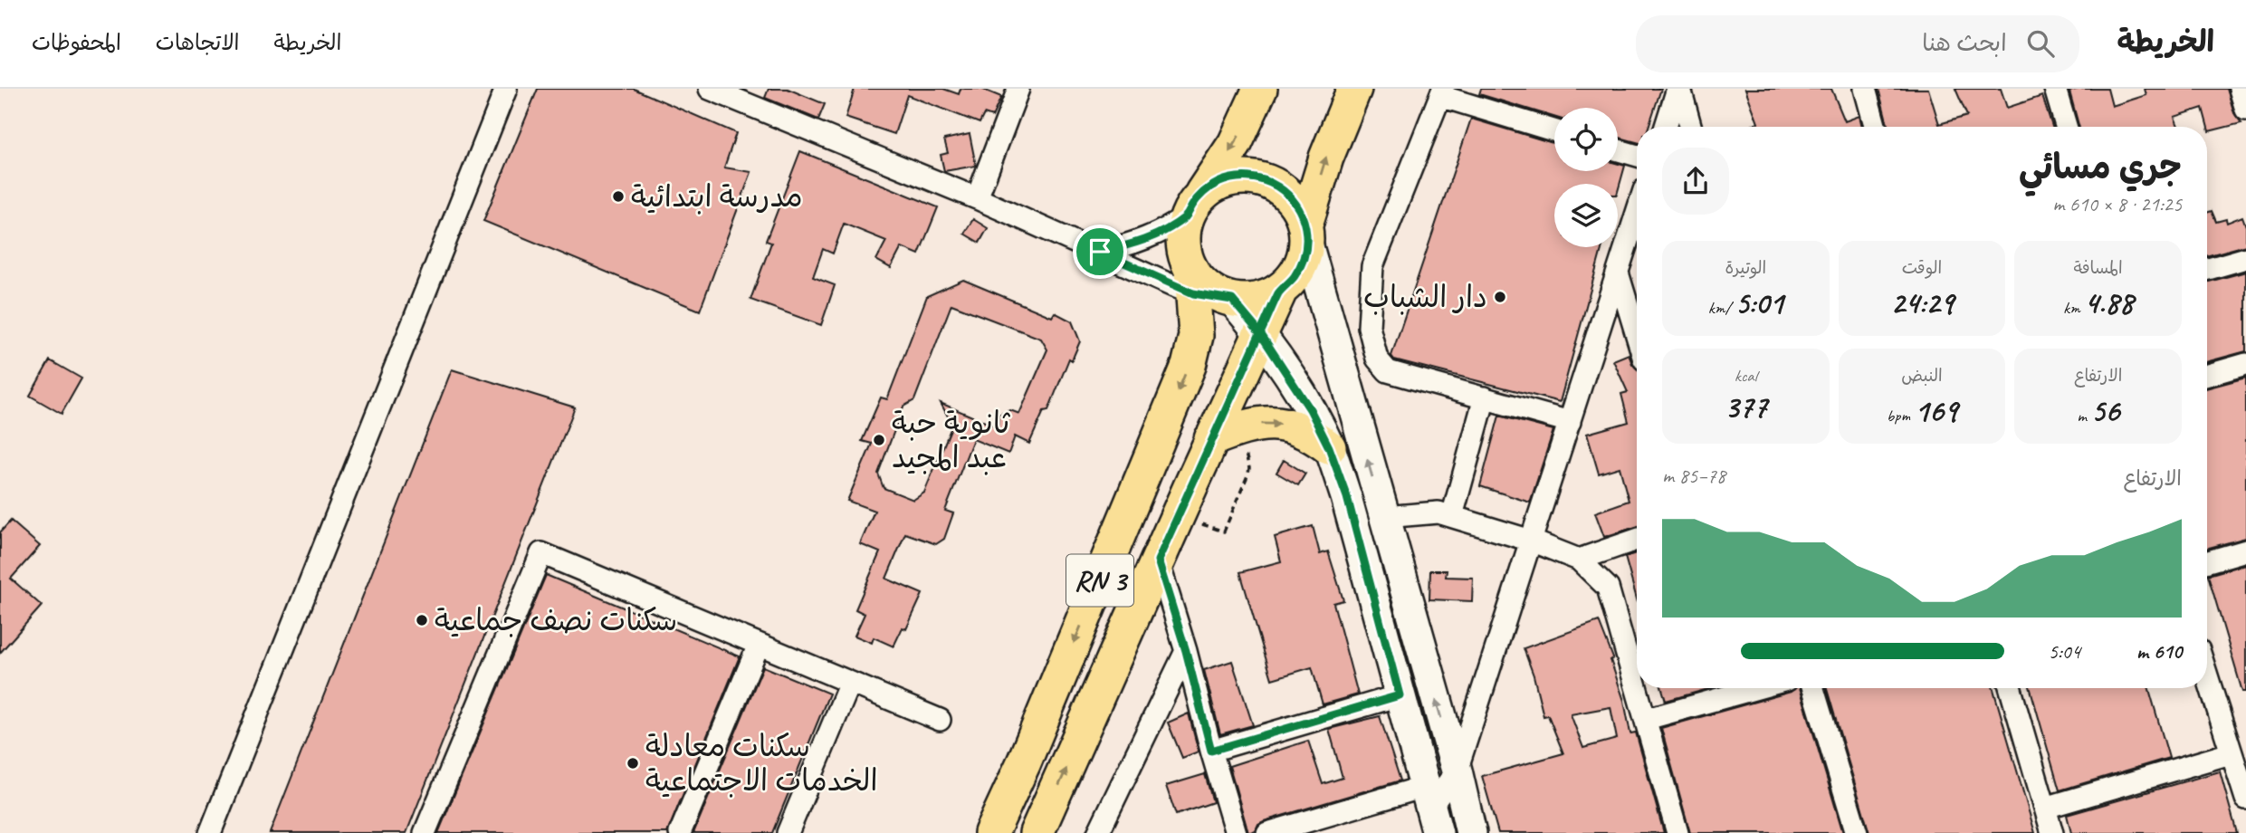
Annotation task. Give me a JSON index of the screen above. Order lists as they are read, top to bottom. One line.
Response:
{"streets":{"main road":["RN 3"]},"places":["مدرسة ابتدائية","دار الشباب","ثانوية حبة عبد المجيد","سكنات نصف جماعية","سكنات معادلة الخدمات الاجتماعية"],"page":{"header":"الخريطة","search":"ابحث هنا","nav":["الخريطة","الاتجاهات","المحفوظات"],"heading":["جري مسائي","21:25 · 8 × 610 m"],"stats":[["المسافة","4.88 km"],["الوقت","24:29"],["الوتيرة","5:01 /km"],["الارتفاع","56 m"],["النبض","169 bpm"],["kcal","377"]],"chart":["الارتفاع","78–85 m"],"list":[{"name":"610 m","note":"5:04"}]}}
